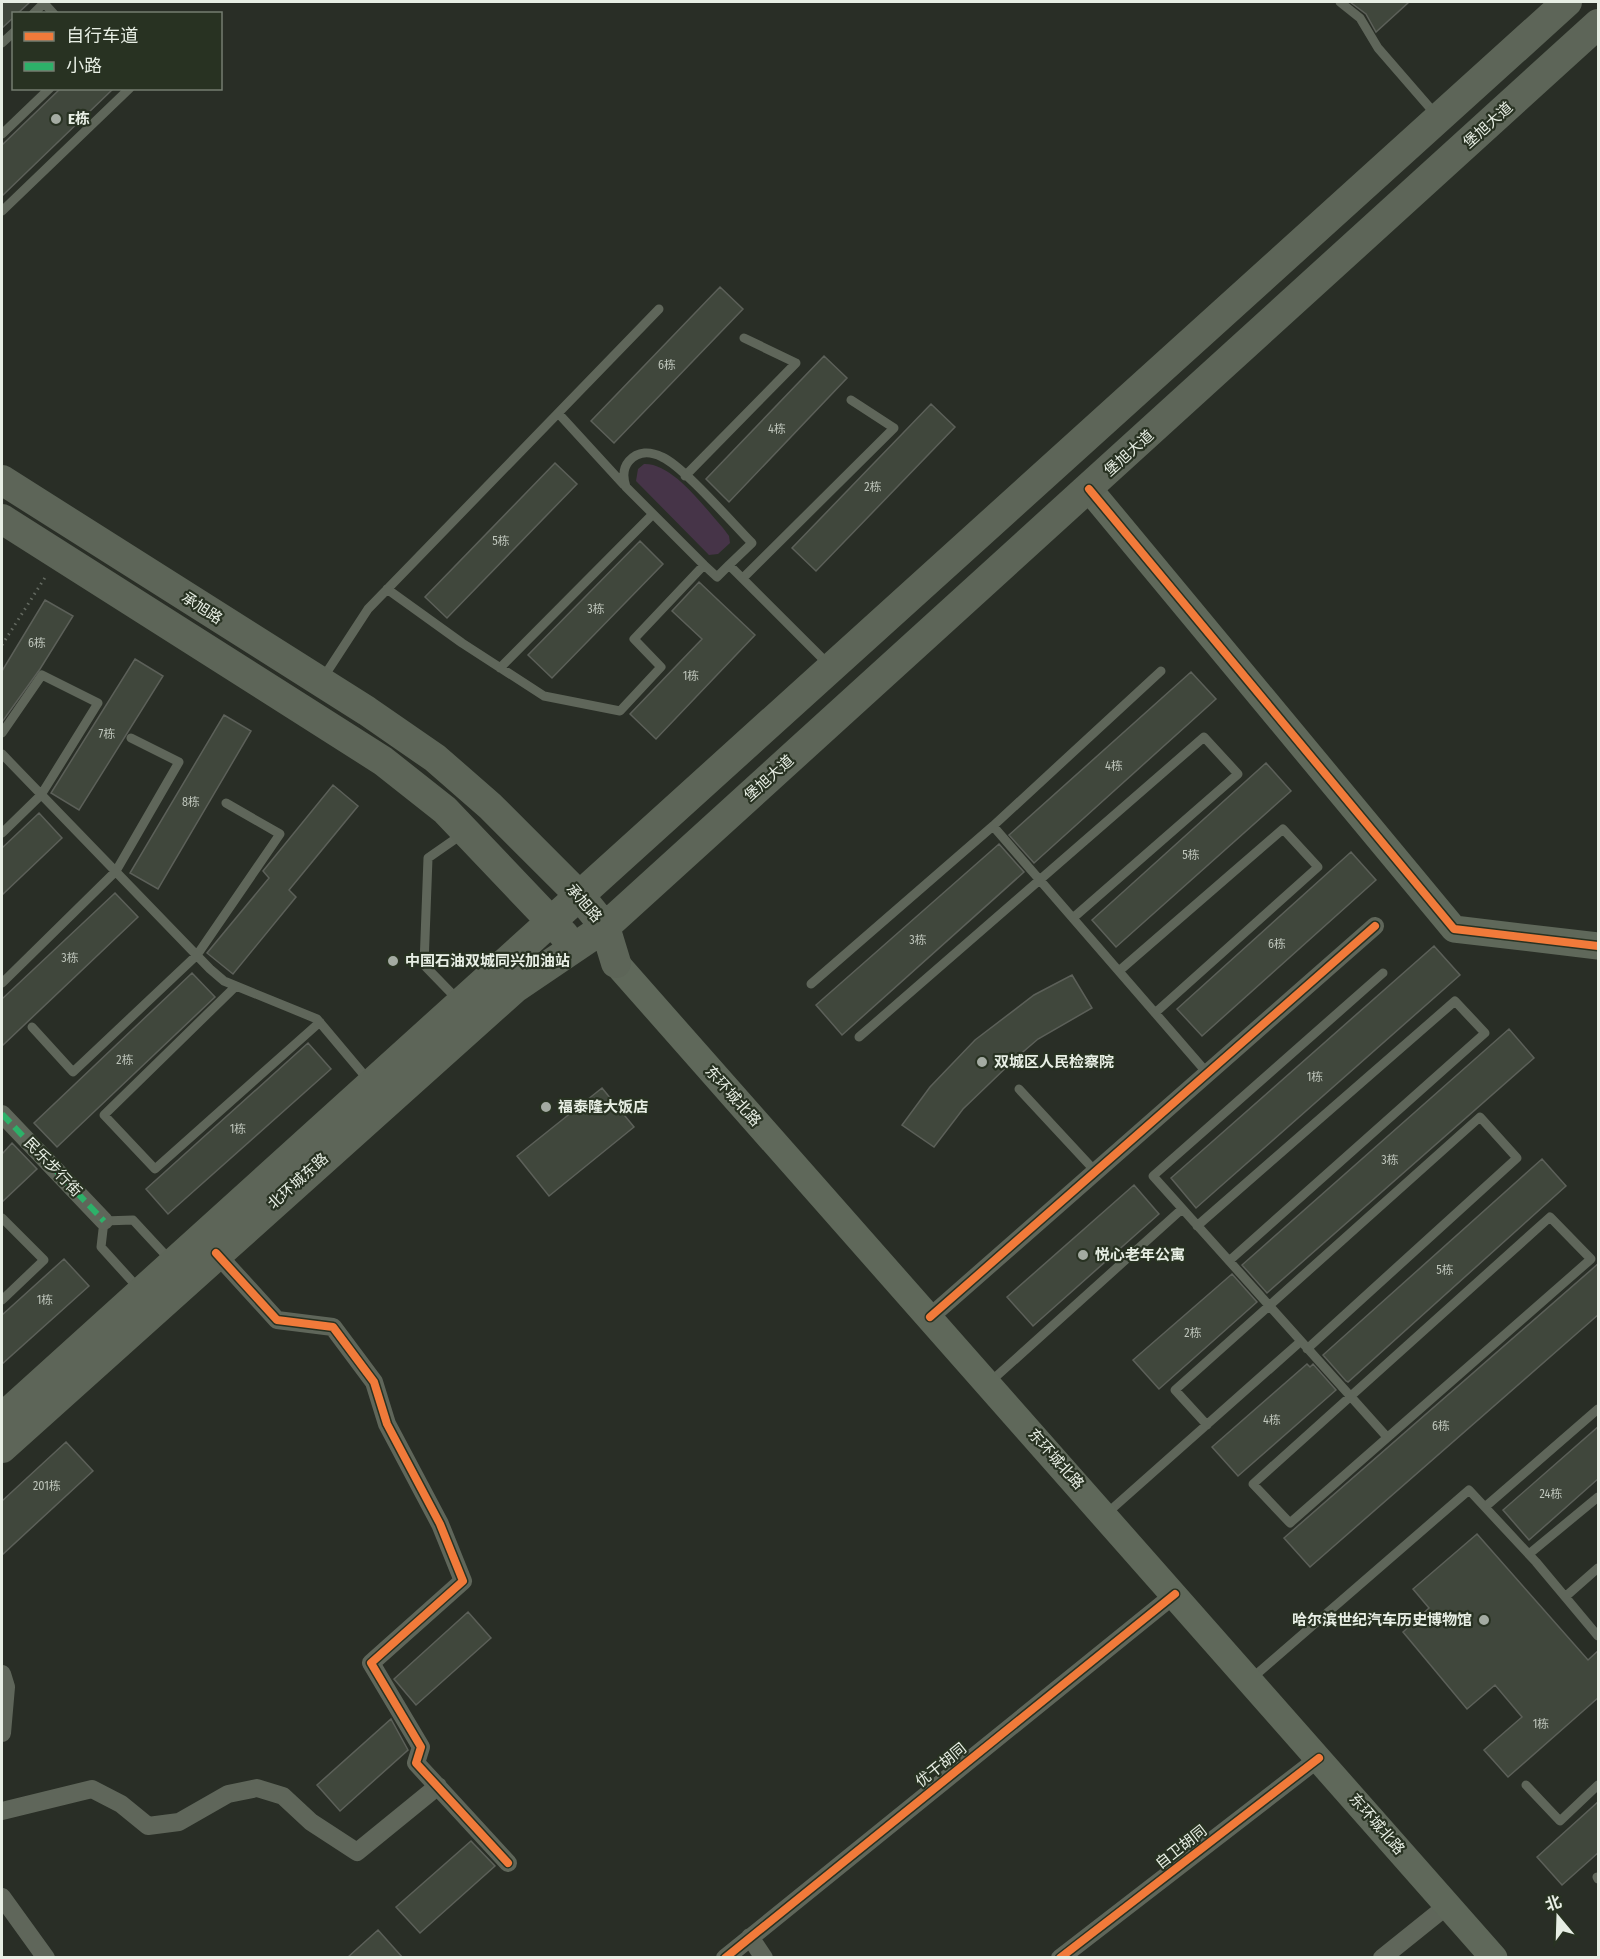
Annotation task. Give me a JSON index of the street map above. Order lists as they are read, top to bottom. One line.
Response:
{"streets":{"main road":["堡旭大道","承旭路","东环城北路","北环城东路"],"street":["民乐步行街","优干胡同","自卫胡同"]},"crossings":[["堡旭大道","承旭路"],["堡旭大道","北环城东路"],["承旭路","东环城北路"],["承旭路","北环城东路"],["东环城北路","优干胡同"],["东环城北路","自卫胡同"]],"places":["E栋","中国石油双城同兴加油站","双城区人民检察院","福泰隆大饭店","悦心老年公寓","哈尔滨世纪汽车历史博物馆"],"house_numbers":["6栋","4栋","2栋","5栋","3栋","6栋","1栋","7栋","4栋","8栋","5栋","3栋","6栋","3栋","2栋","1栋","1栋","3栋","5栋","1栋","2栋","4栋","6栋","201栋","24栋","1栋"],"legend":["自行车道","小路"],"north":"top"}
